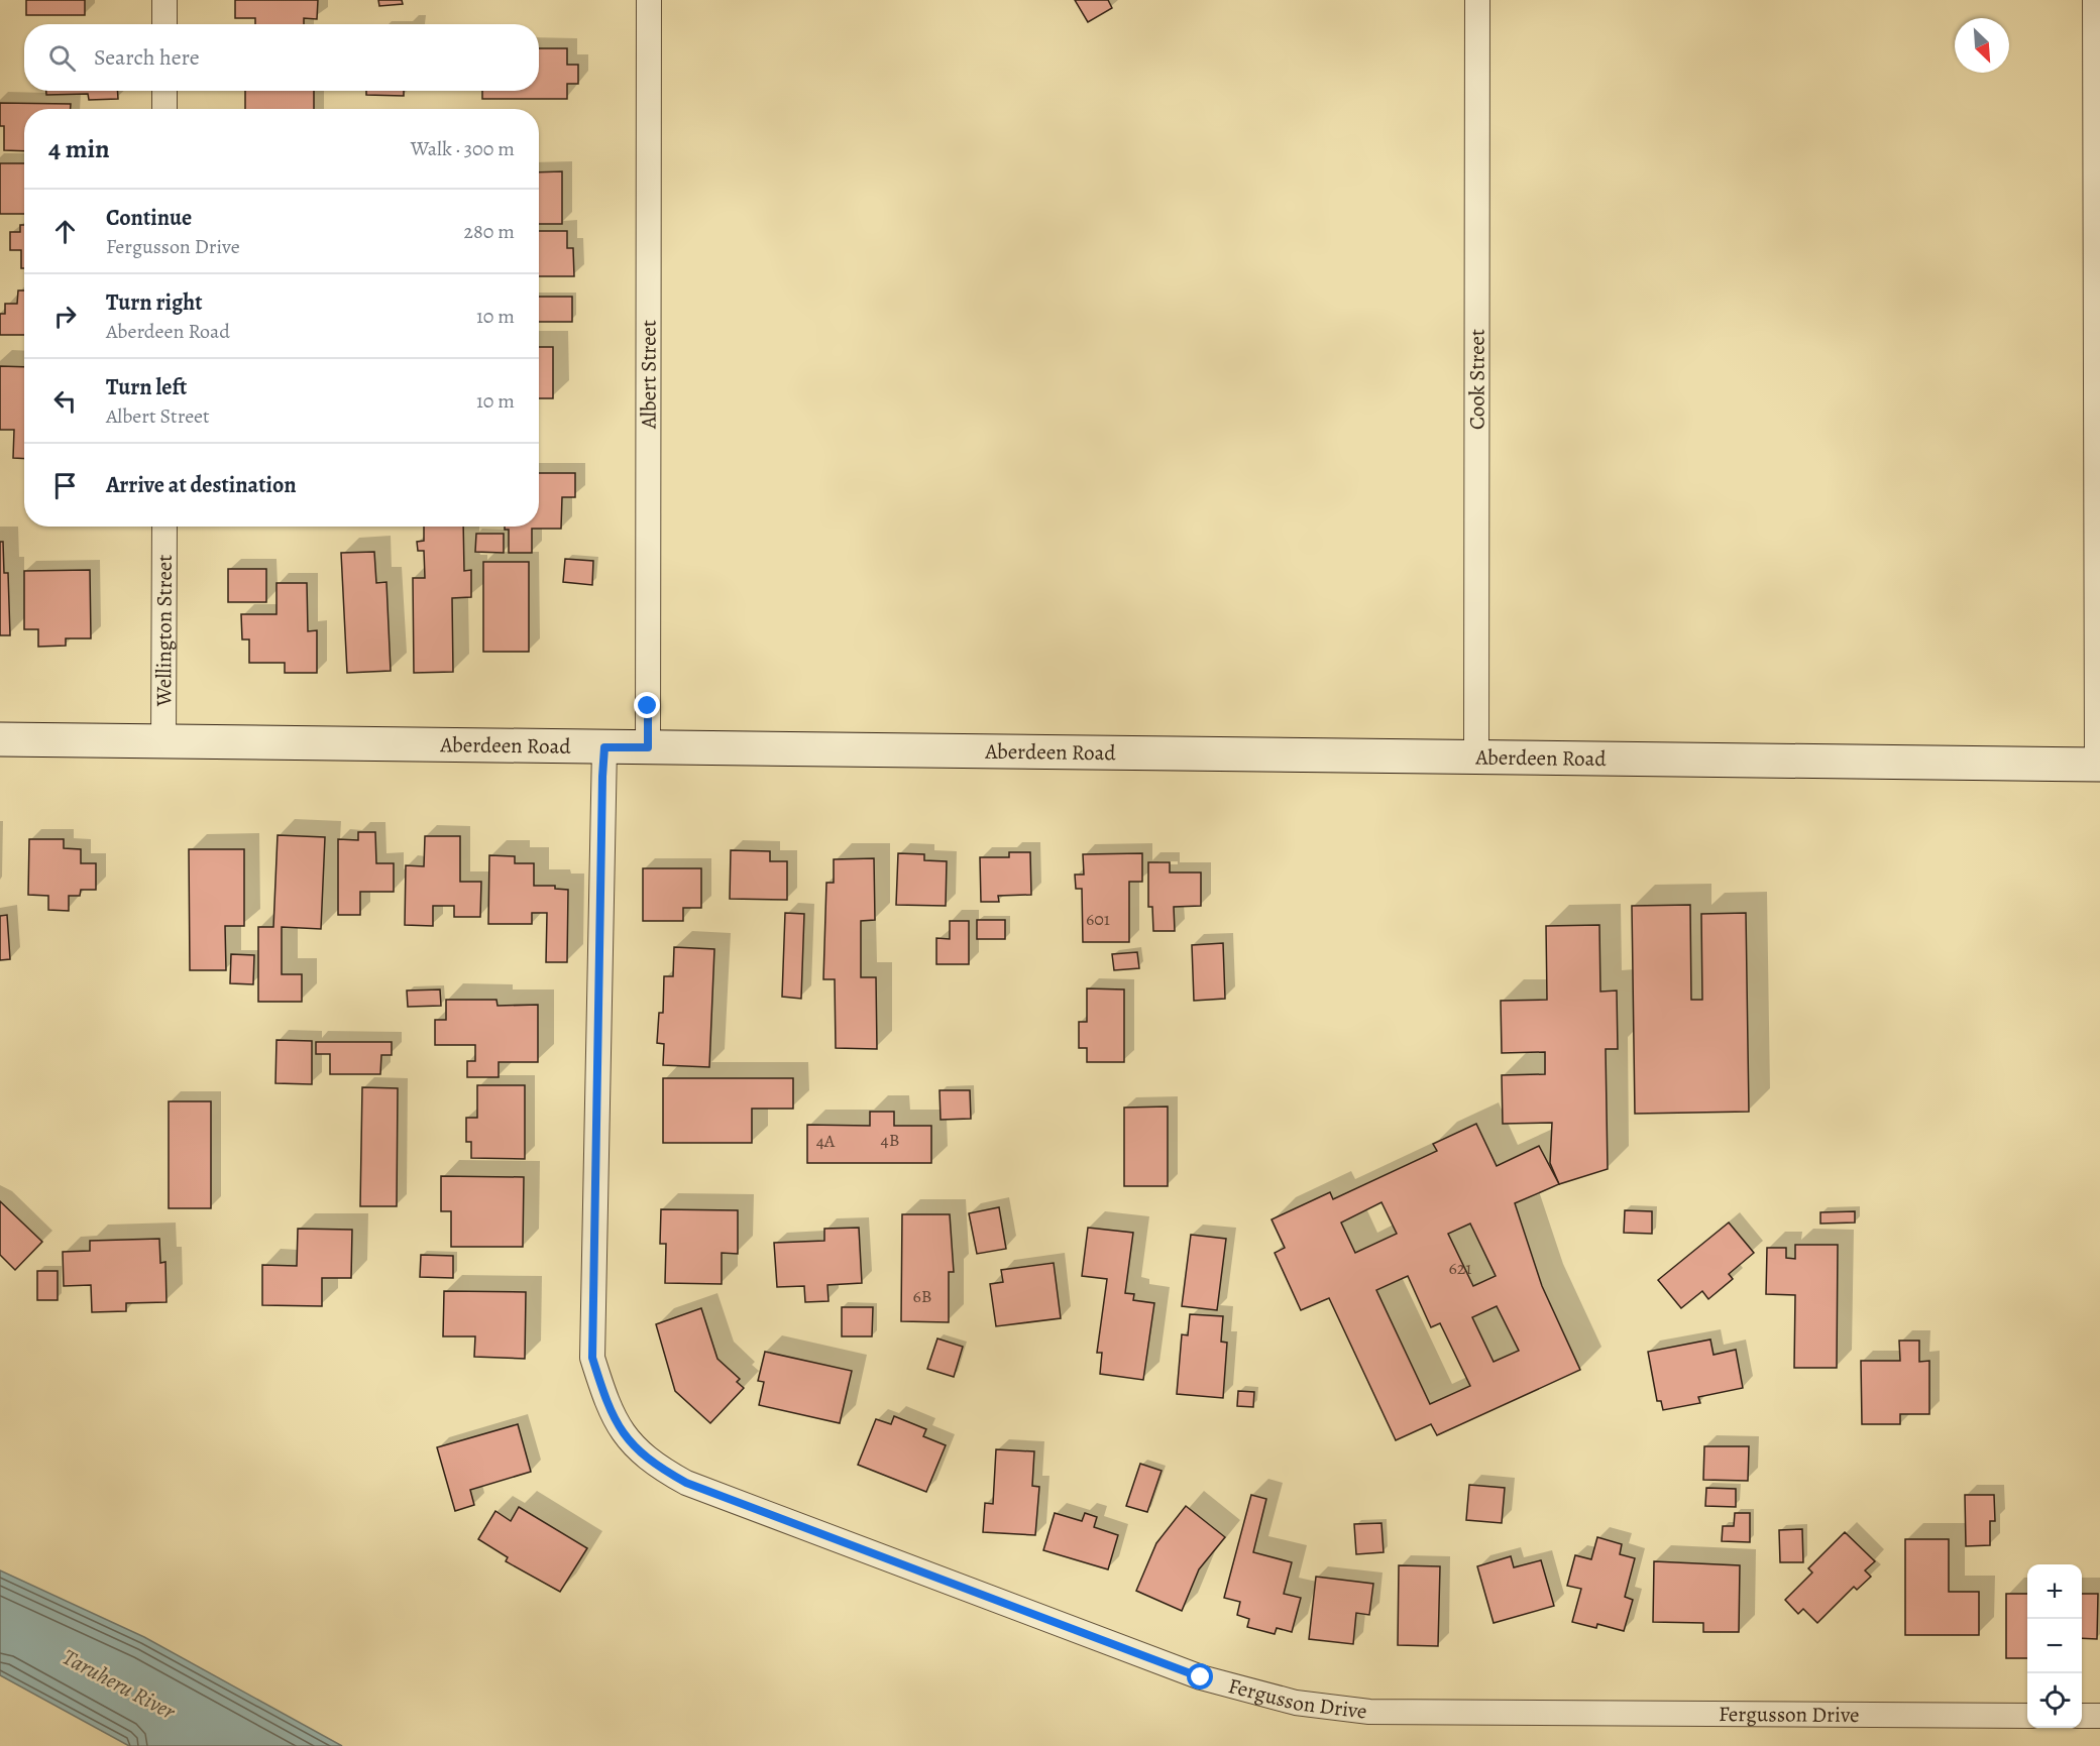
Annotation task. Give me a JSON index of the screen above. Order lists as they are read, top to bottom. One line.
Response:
{"streets":{"street":["Albert Street","Cook Street","Wellington Street","Aberdeen Road","Fergusson Drive"]},"crossings":[["Albert Street","Aberdeen Road"],["Cook Street","Aberdeen Road"],["Wellington Street","Aberdeen Road"],["Aberdeen Road","Fergusson Drive"]],"water":["Taruheru River"],"house_numbers":["601","4B","4A","621","6B"],"north":"bottom right","page":{"search":"Search here","heading":["4 min","Walk · 300 m"],"list":[["Continue","Fergusson Drive","280 m"],["Turn right","Aberdeen Road","10 m"],["Turn left","Albert Street","10 m"],"Arrive at destination"],"map_buttons":["+","−"]}}
